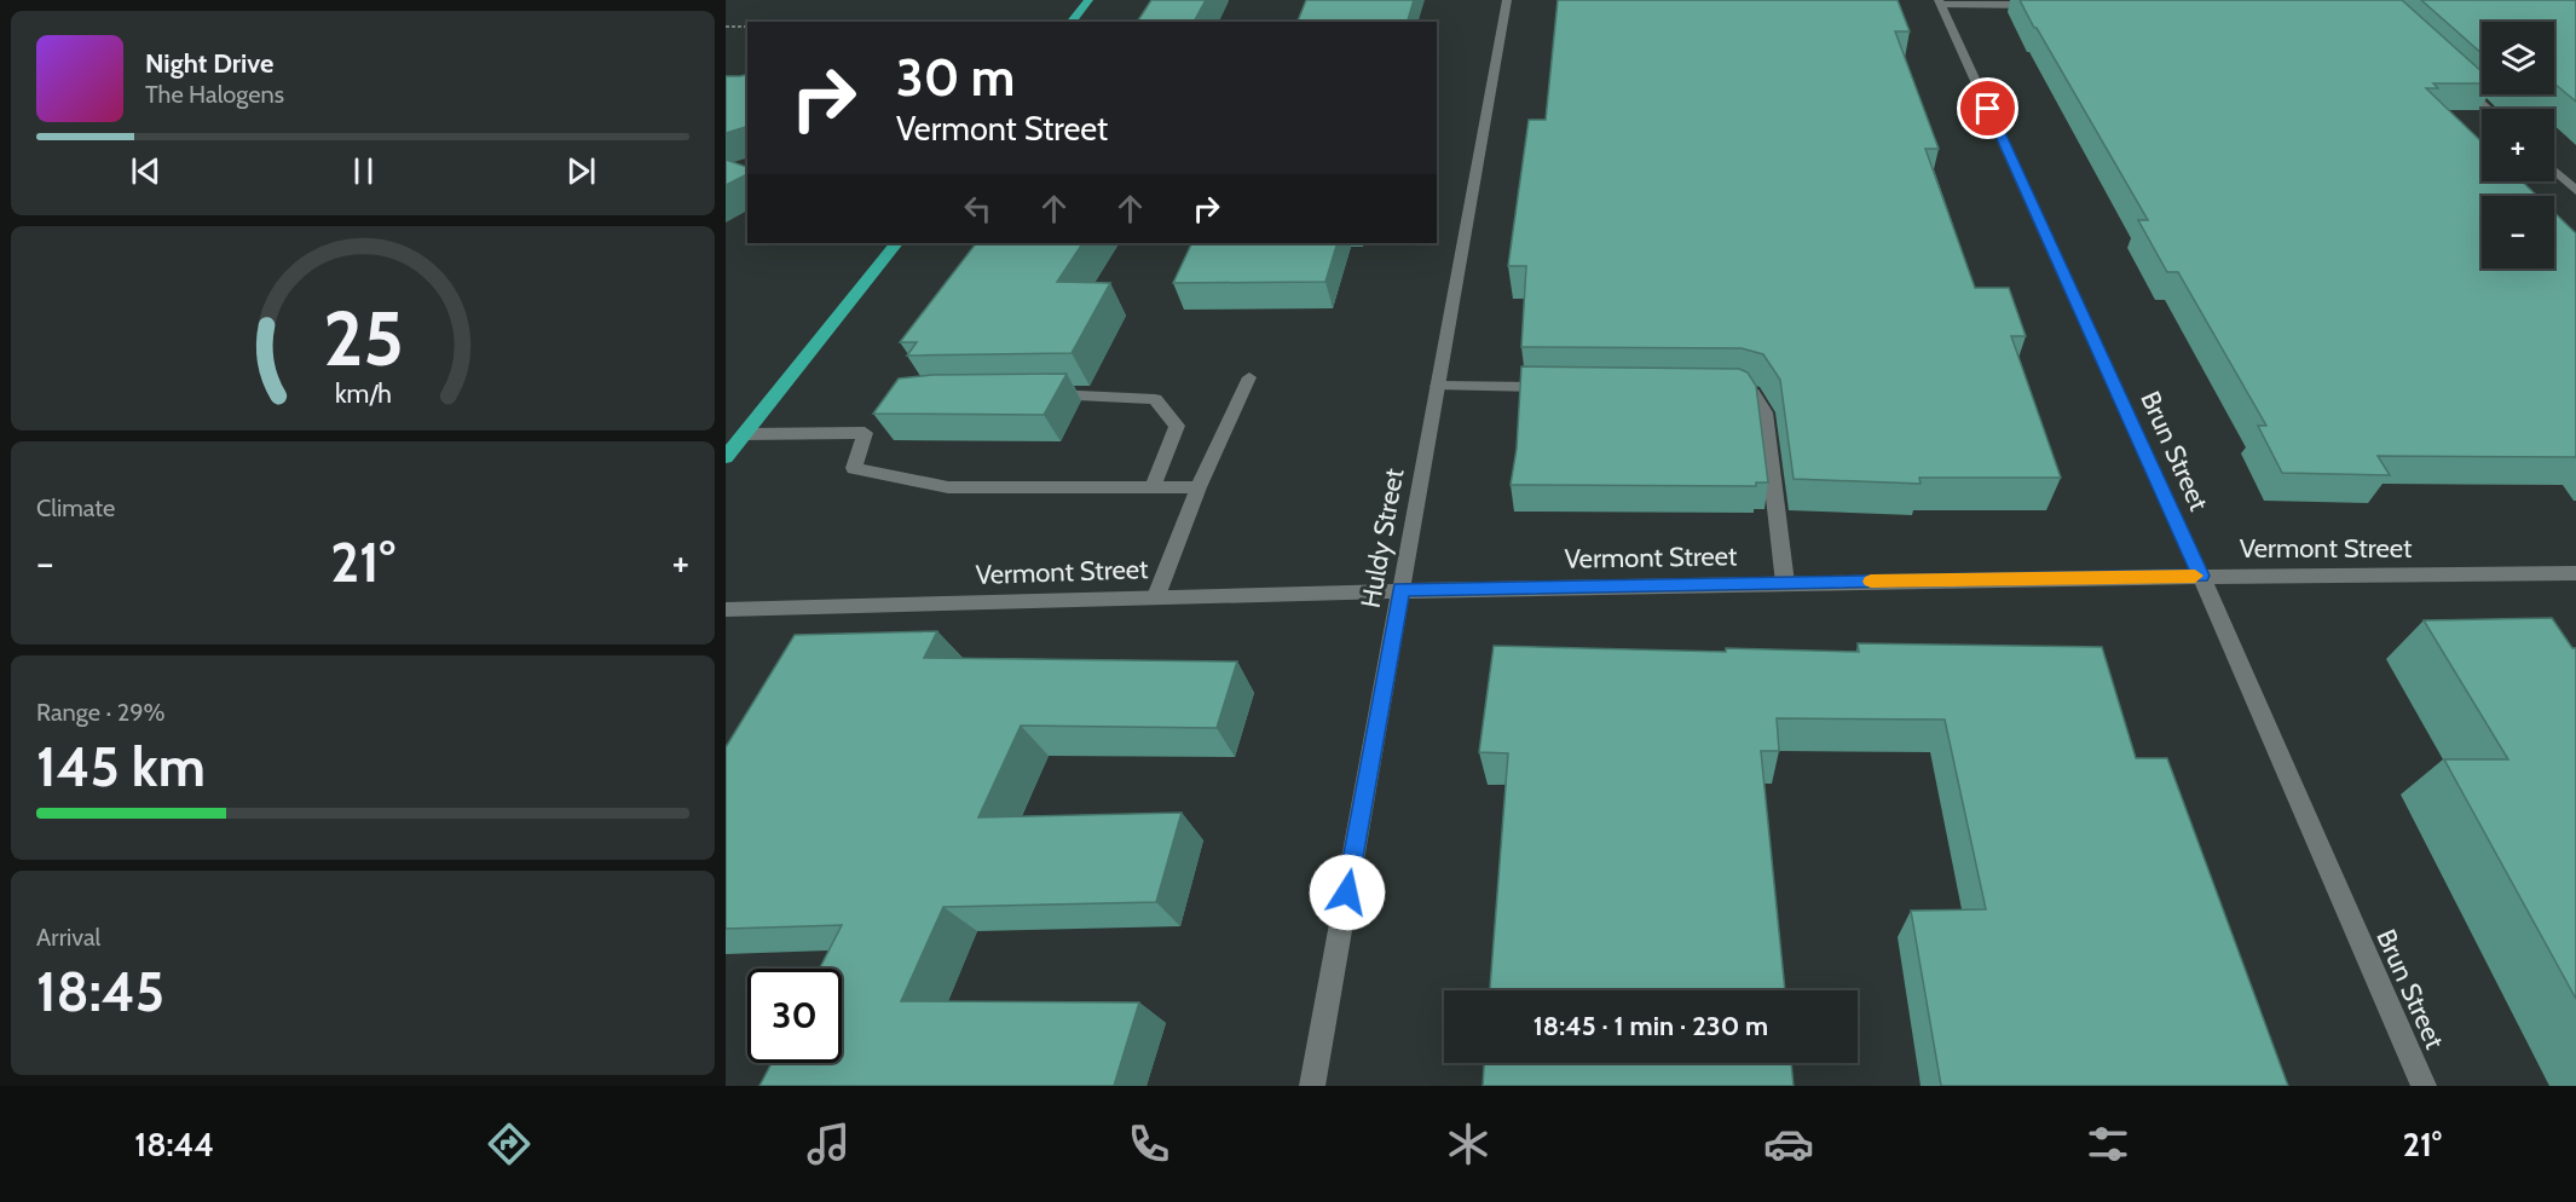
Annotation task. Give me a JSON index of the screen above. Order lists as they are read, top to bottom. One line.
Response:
{"streets":{"street":["Brun Street","Huldy Street","Vermont Street"]},"crossings":[["Brun Street","Vermont Street"],["Huldy Street","Vermont Street"]],"page":{"map_buttons":["+","−"],"turn":["30 m","Vermont Street"],"song":["Night Drive","The Halogens"],"tile":["Climate",["Range · 29%","145 km"],["Arrival","18:45"]],"heat":["−","21°","+"],"limit":"30","trip":"18:45 · 1 min · 230 m","tabs":["18:44","21°"],"gauge":["25","km/h"]}}
